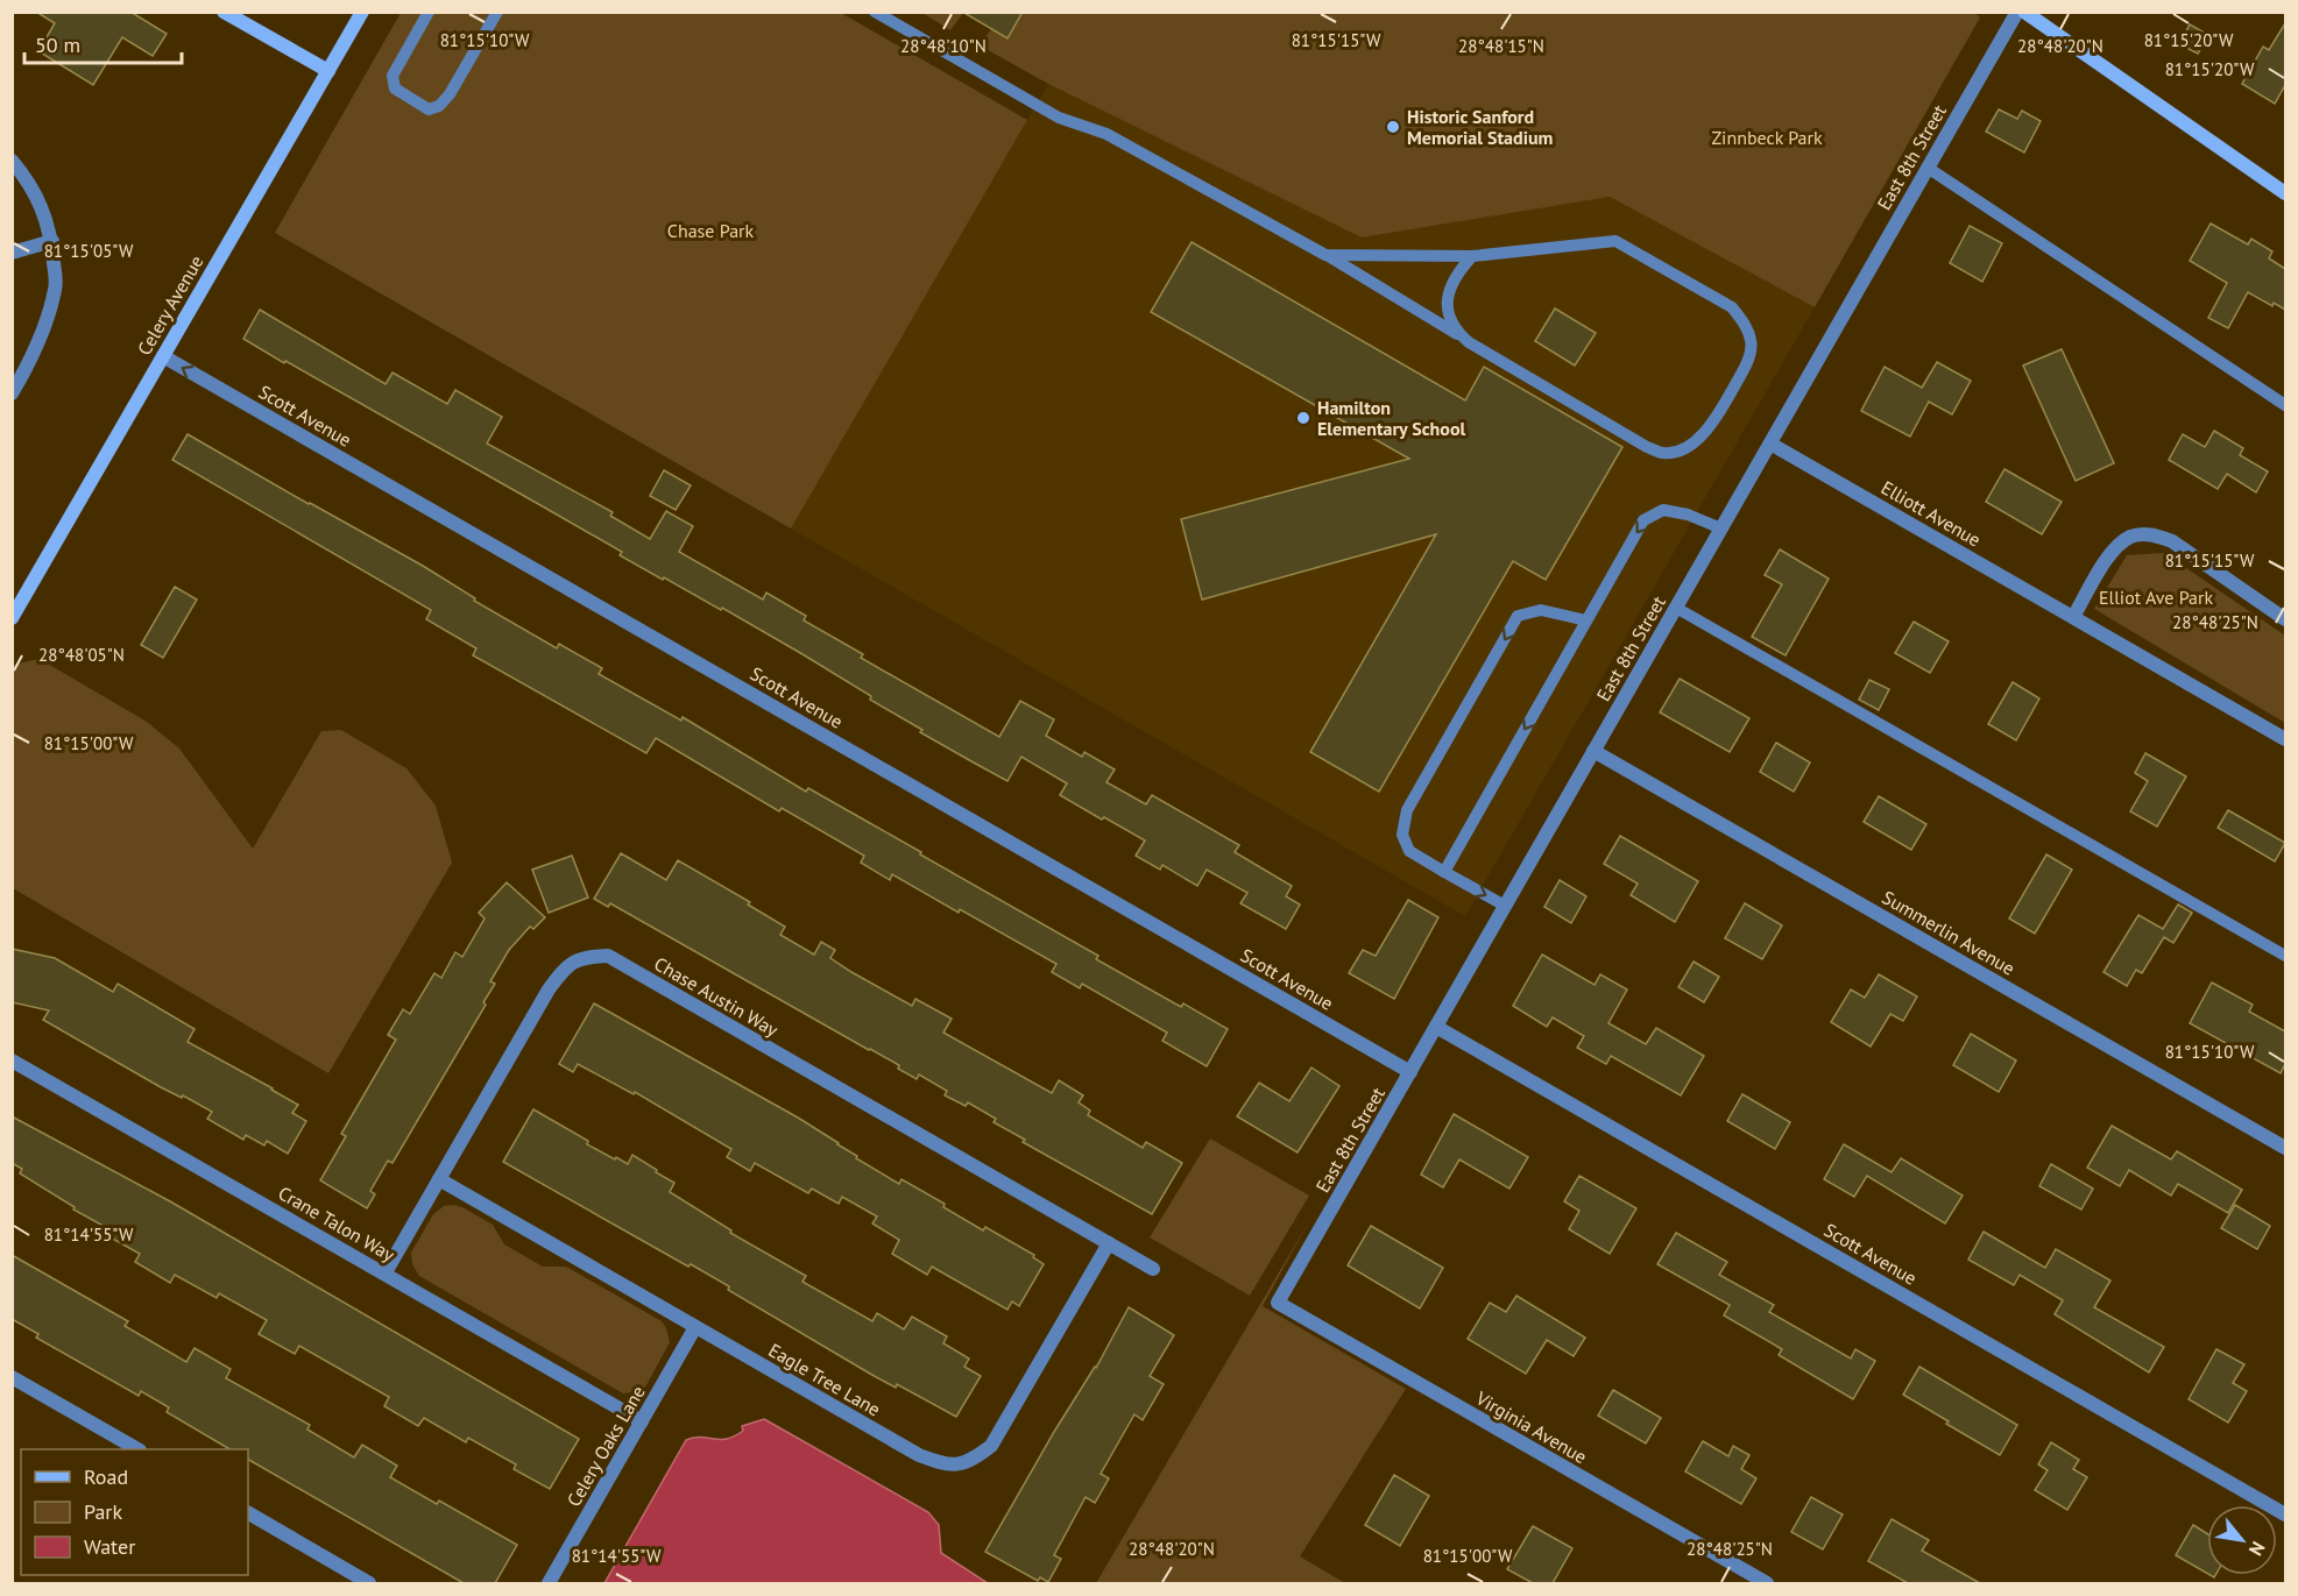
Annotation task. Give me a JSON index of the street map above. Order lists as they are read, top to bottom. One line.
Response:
{"streets":{"main road":["Celery Avenue"],"street":["East 8th Street","Scott Avenue","Elliott Avenue","Summerlin Avenue","Chase Austin Way","Crane Talon Way","Eagle Tree Lane","Virginia Avenue","Celery Oaks Lane"]},"crossings":[["East 8th Street","Scott Avenue"],["East 8th Street","Elliott Avenue"],["East 8th Street","Summerlin Avenue"],["East 8th Street","Virginia Avenue"],["Celery Avenue","Scott Avenue"],["Chase Austin Way","Crane Talon Way"],["Chase Austin Way","Eagle Tree Lane"],["Crane Talon Way","Celery Oaks Lane"],["Eagle Tree Lane","Celery Oaks Lane"]],"one_way":["Scott Avenue"],"parks":["Zinnbeck Park","Chase Park","Elliot Ave Park"],"places":["Historic Sanford Memorial Stadium","Hamilton Elementary School"],"legend":["Road","Park","Water"],"scale_bar":"50 m","north":"bottom right","coordinates":["81°15'10\"W","81°15'15\"W","81°15'20\"W","28°48'10\"N","28°48'15\"N","28°48'20\"N","81°15'05\"W","28°48'25\"N","28°48'05\"N","81°15'00\"W","81°14'55\"W"]}
